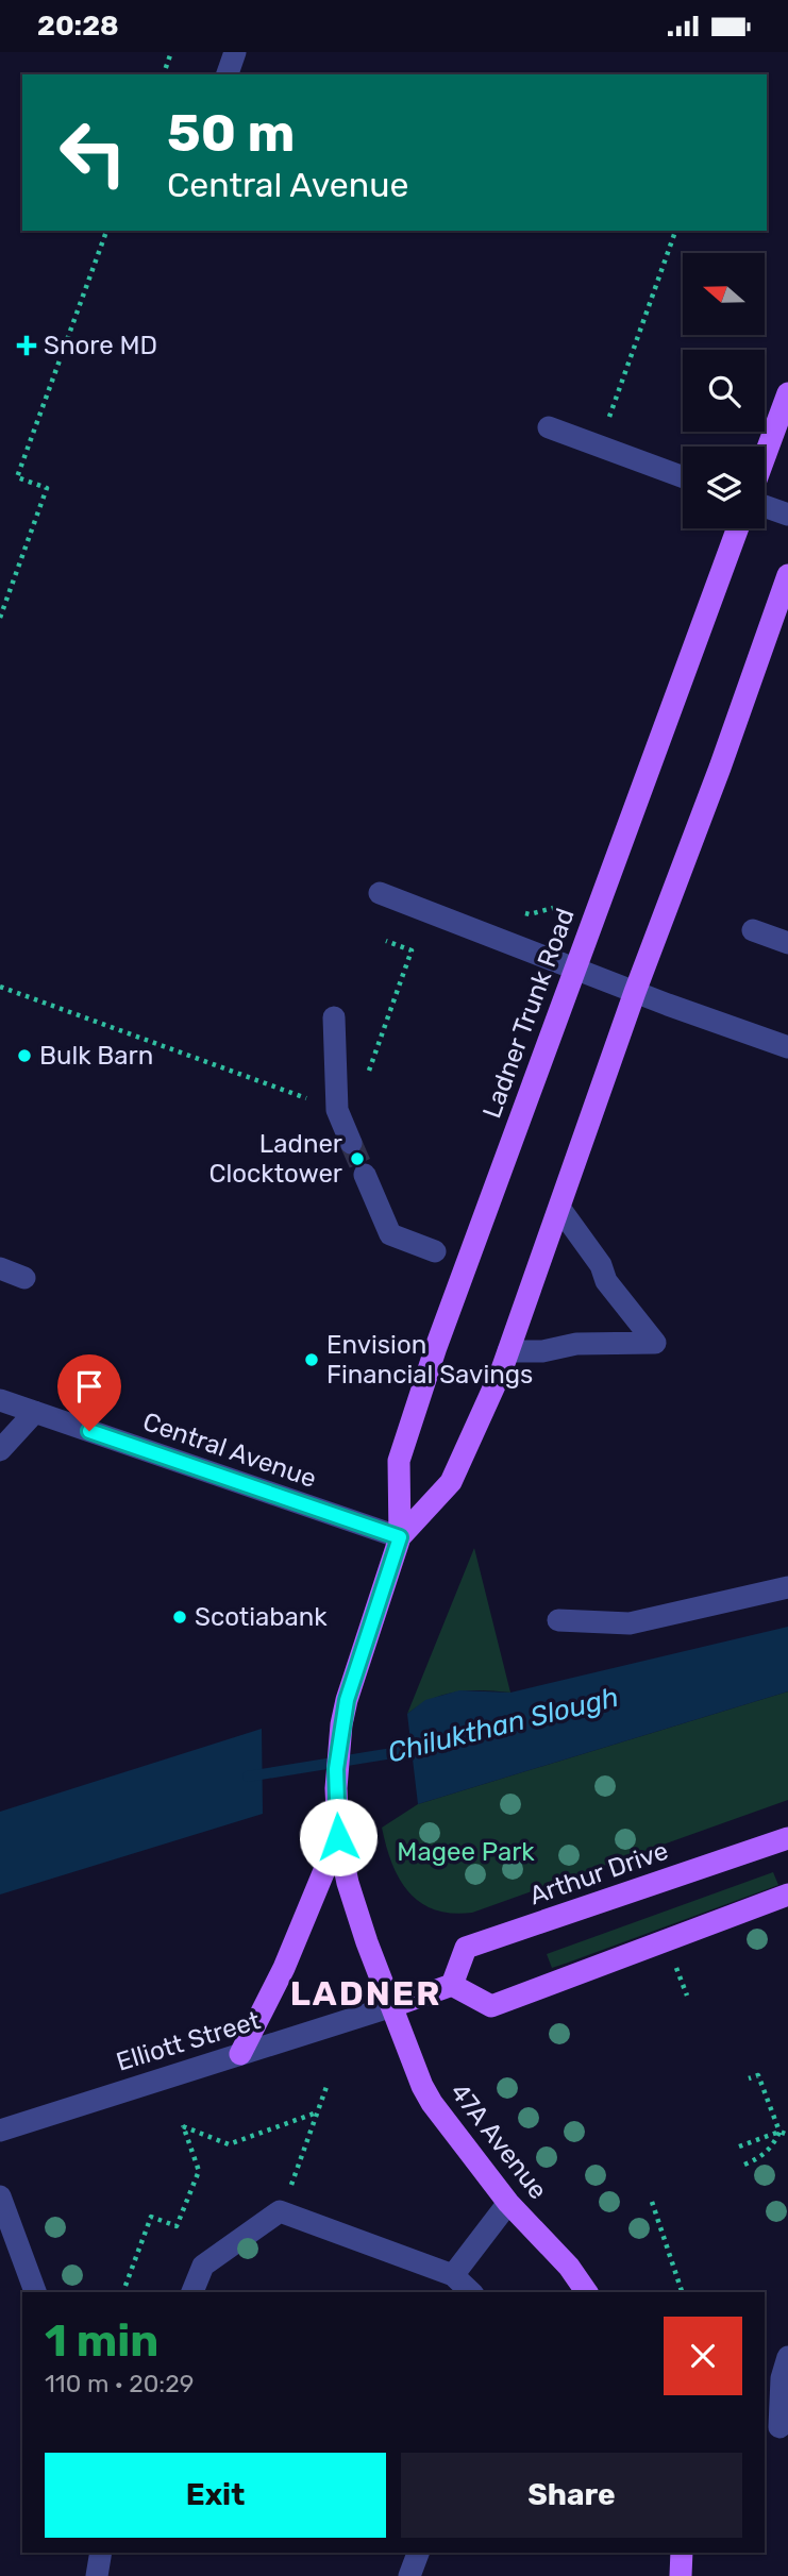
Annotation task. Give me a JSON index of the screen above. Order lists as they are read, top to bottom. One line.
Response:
{"streets":{"main road":["Ladner Trunk Road","Arthur Drive","47A Avenue"],"street":["Central Avenue","Elliott Street"]},"crossings":[["Ladner Trunk Road","Central Avenue"],["Ladner Trunk Road","Elliott Street"],["Ladner Trunk Road","47A Avenue"],["Elliott Street","47A Avenue"]],"districts":["LADNER"],"water":["Chilukthan Slough"],"parks":["Magee Park"],"places":{"health":["Snore MD"],"other":["Bulk Barn","Ladner Clocktower","Envision Financial Savings","Scotiabank"]},"north":"left","page":{"status":"20:28","turn":["50 m","Central Avenue"],"heading":["1 min","110 m · 20:29"],"buttons":["Exit","Share"]}}
